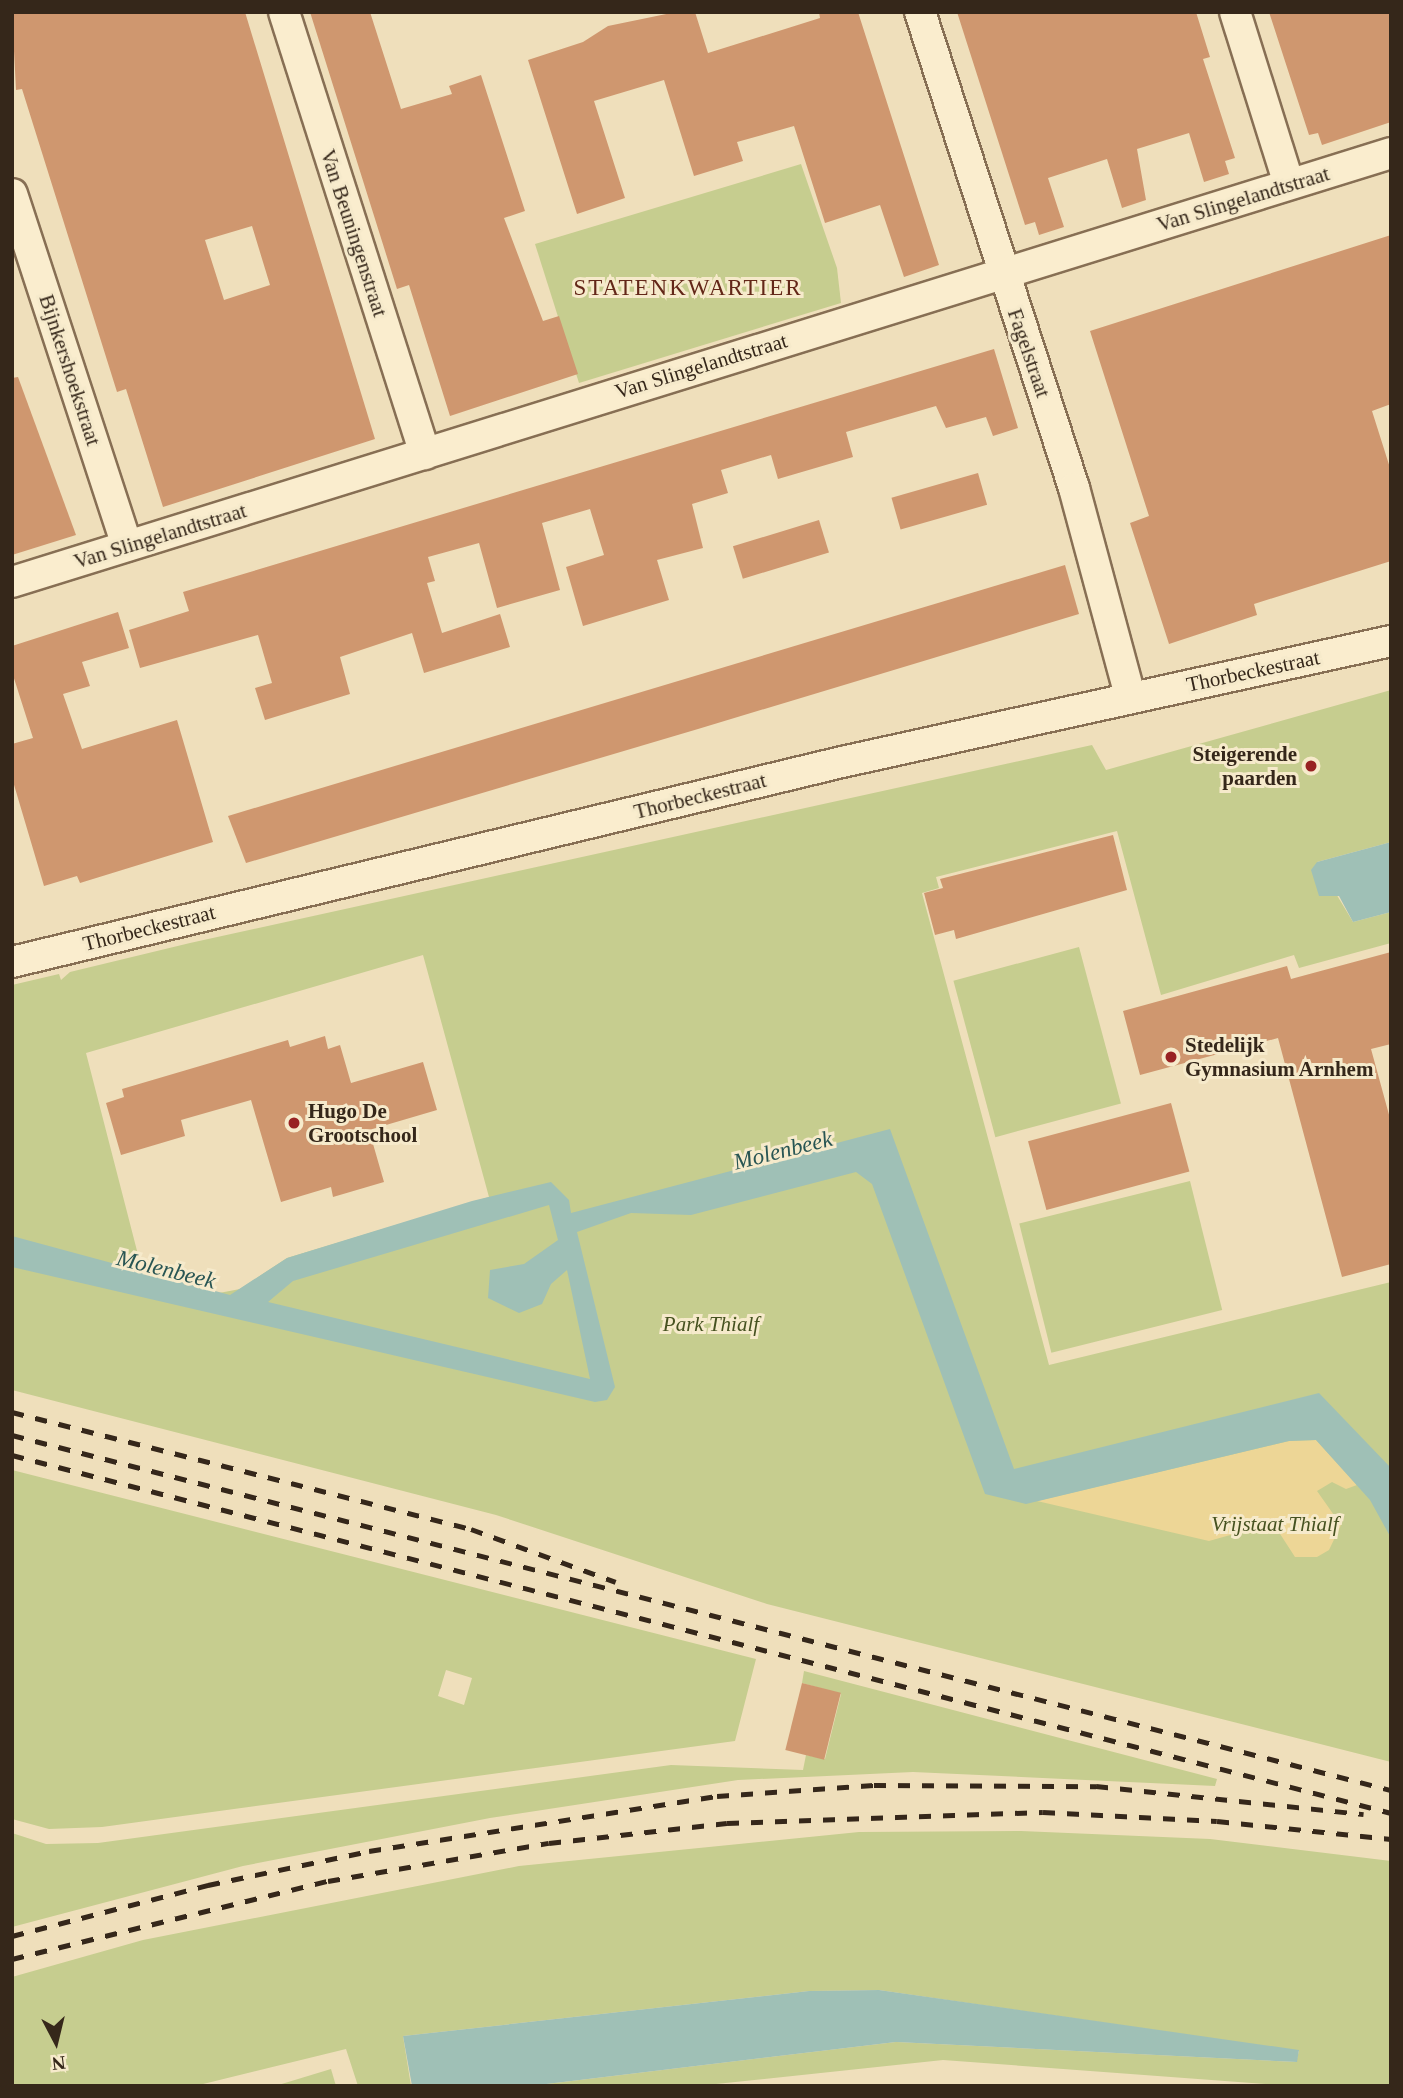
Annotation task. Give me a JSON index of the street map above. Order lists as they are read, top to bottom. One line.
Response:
{"streets":{"street":["Van Slingelandtstraat","Van Beuningenstraat","Fagelstraat","Bijnkershoekstraat","Thorbeckestraat"]},"crossings":[["Van Slingelandtstraat","Van Beuningenstraat"],["Van Slingelandtstraat","Fagelstraat"],["Van Slingelandtstraat","Bijnkershoekstraat"],["Fagelstraat","Thorbeckestraat"]],"districts":["STATENKWARTIER"],"water":["Molenbeek"],"parks":["Park Thialf","Vrijstaat Thialf"],"places":["Steigerende paarden","Stedelijk Gymnasium Arnhem","Hugo De Grootschool"],"north":"bottom"}
